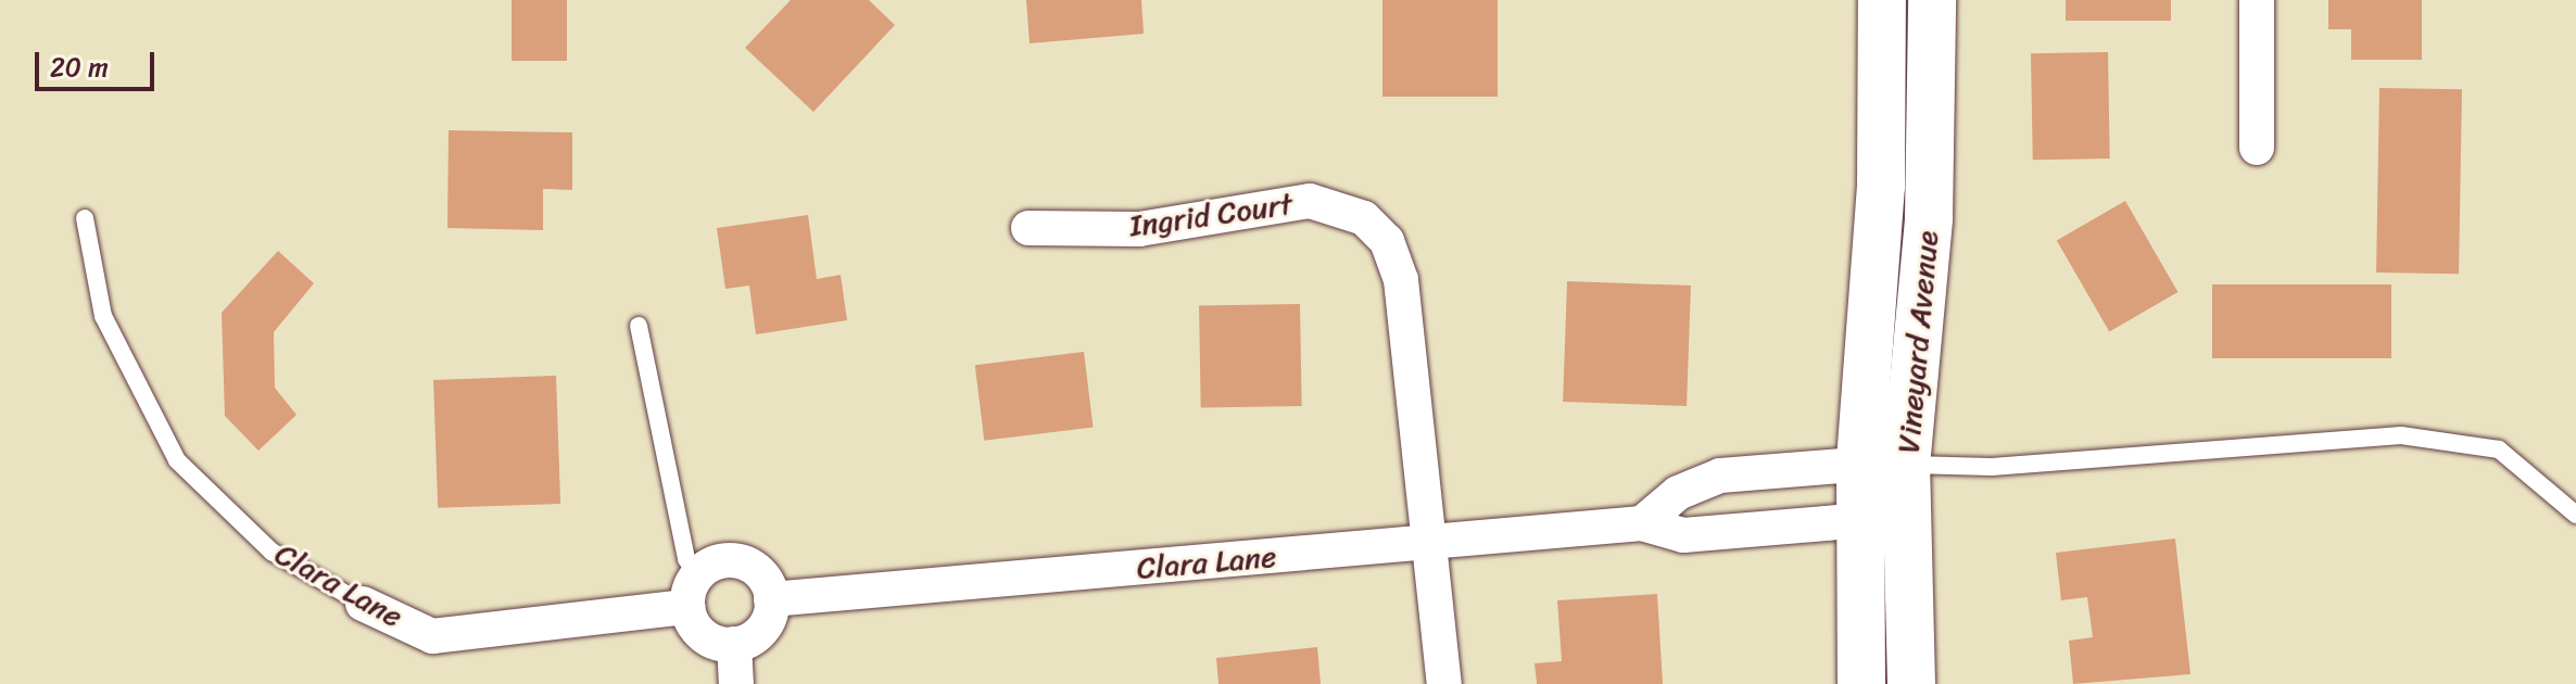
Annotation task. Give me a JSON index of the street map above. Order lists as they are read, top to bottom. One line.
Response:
{"streets":{"street":["Ingrid Court","Vineyard Avenue","Clara Lane"]},"crossings":[["Ingrid Court","Clara Lane"],["Vineyard Avenue","Clara Lane"]],"scale_bar":"20 m"}
